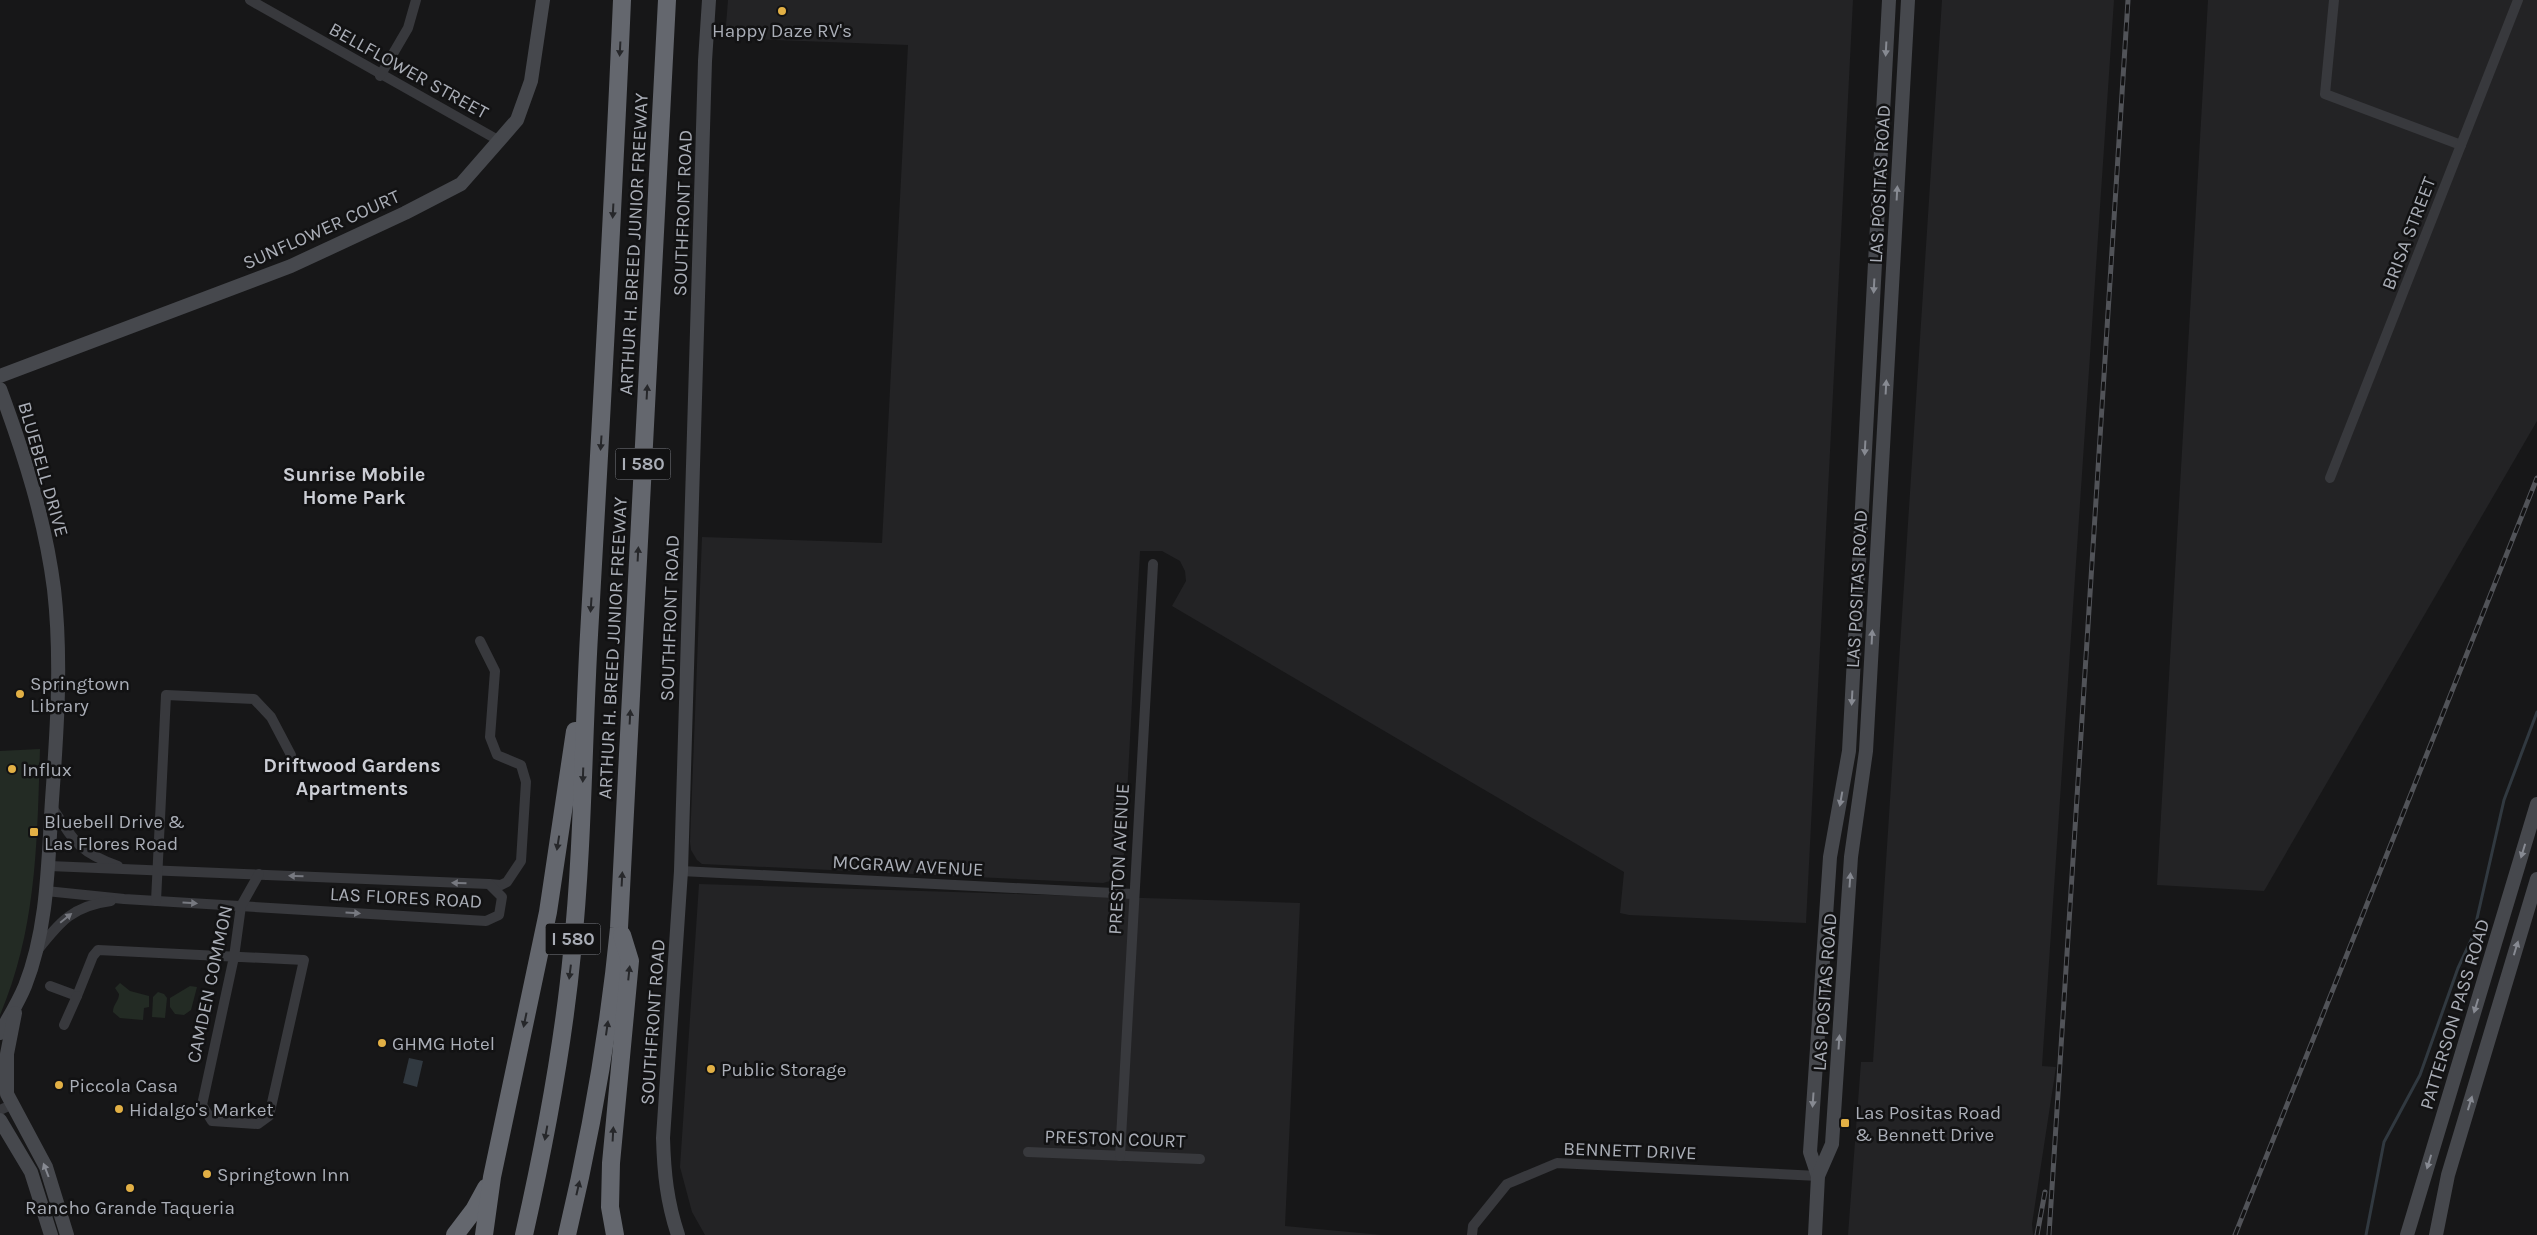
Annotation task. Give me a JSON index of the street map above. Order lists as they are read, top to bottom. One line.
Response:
{"streets":{"highway":["ARTHUR H. BREED JUNIOR FREEWAY","I 580"],"main road":["LAS POSITAS ROAD","SOUTHFRONT ROAD","SUNFLOWER COURT","BLUEBELL DRIVE","PATTERSON PASS ROAD"],"street":["BELLFLOWER STREET","BRISA STREET","PRESTON AVENUE","MCGRAW AVENUE","LAS FLORES ROAD","CAMDEN COMMON","PRESTON COURT","BENNETT DRIVE"]},"crossings":[["BELLFLOWER STREET","SUNFLOWER COURT"],["LAS POSITAS ROAD","BENNETT DRIVE"],["SOUTHFRONT ROAD","MCGRAW AVENUE"],["BLUEBELL DRIVE","LAS FLORES ROAD"],["PRESTON AVENUE","MCGRAW AVENUE"],["PRESTON AVENUE","PRESTON COURT"],["LAS FLORES ROAD","CAMDEN COMMON"]],"districts":["Sunrise Mobile Home Park","Driftwood Gardens Apartments"],"places":{"other":["Happy Daze RV's","Springtown Library","Influx","GHMG Hotel","Public Storage","Piccola Casa","Hidalgo's Market","Springtown Inn","Rancho Grande Taqueria"],"transit":["Bluebell Drive & Las Flores Road","Las Positas Road & Bennett Drive"]}}
